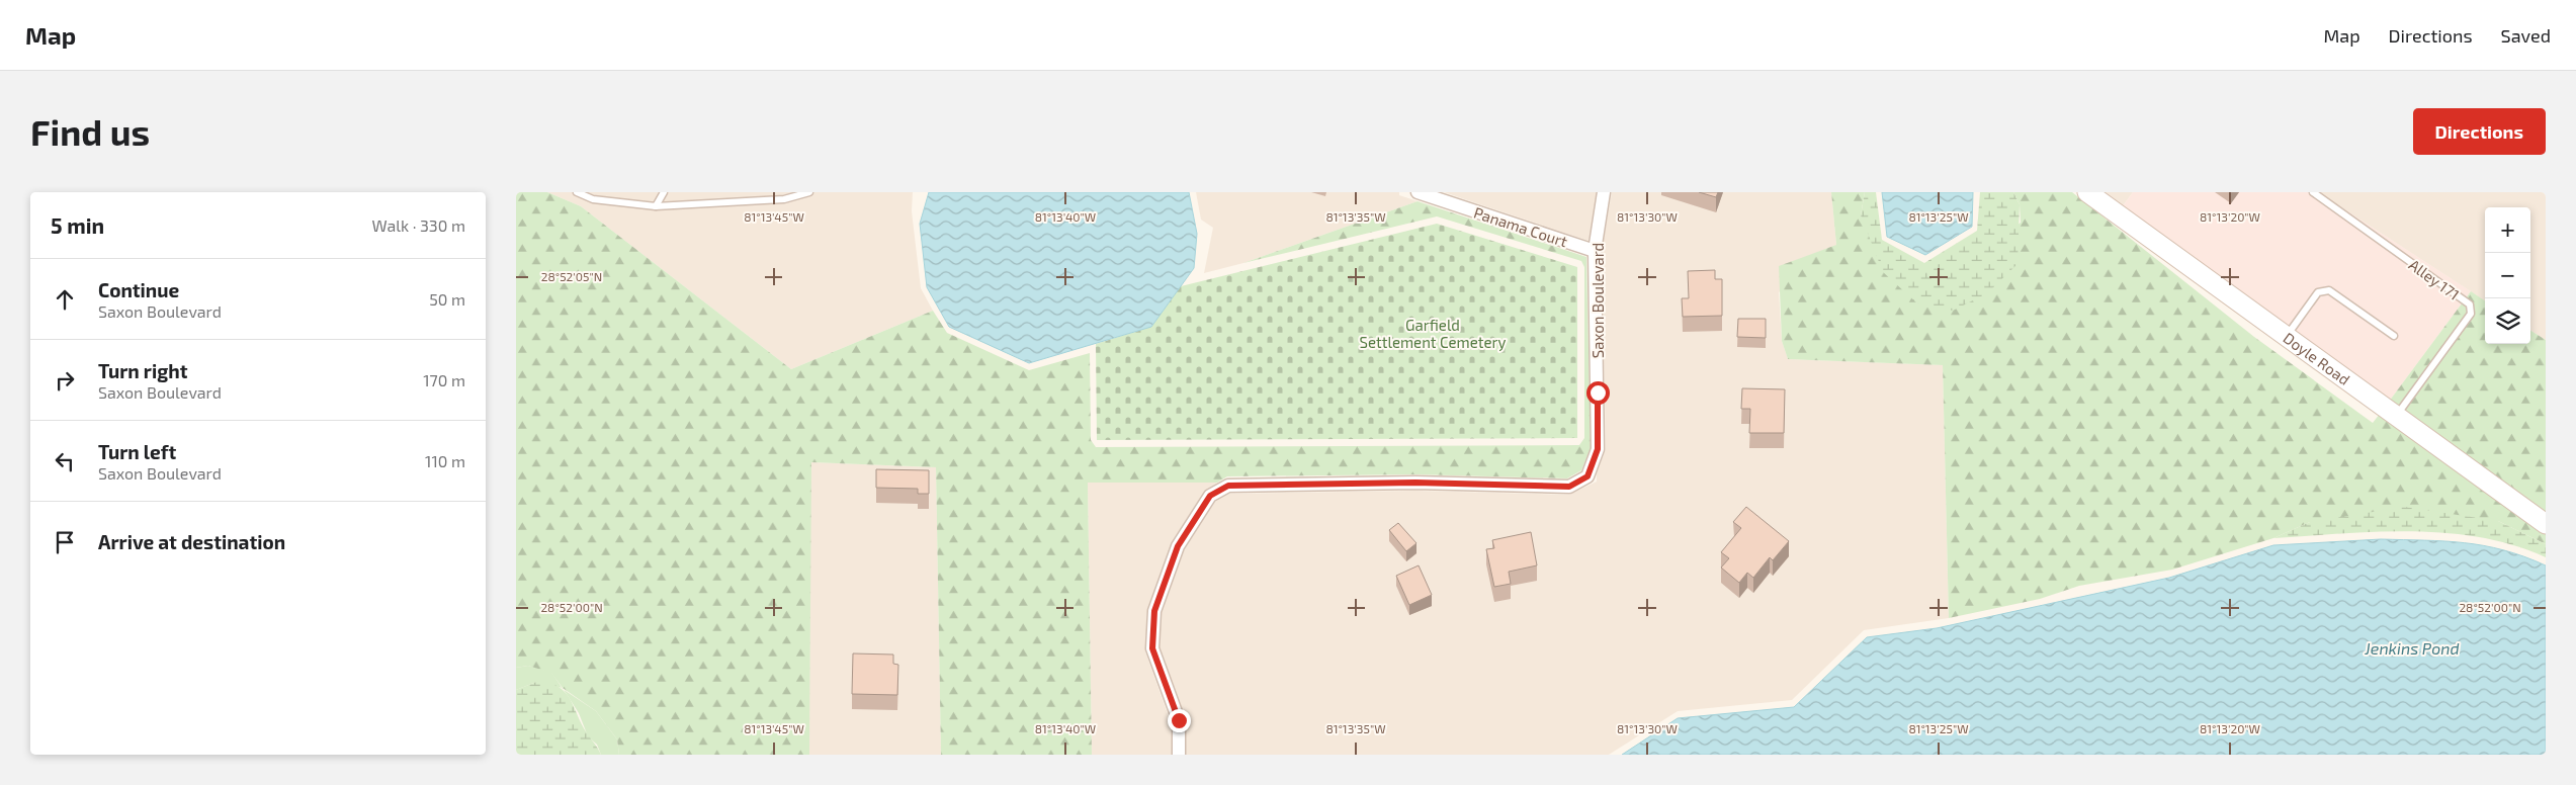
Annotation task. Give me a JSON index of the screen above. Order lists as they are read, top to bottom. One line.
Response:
{"streets":{"main road":["Doyle Road"],"street":["Panama Court","Saxon Boulevard"],"lane":["Alley 171"]},"crossings":[["Panama Court","Saxon Boulevard"],["Alley 171","Doyle Road"]],"water":["Jenkins Pond"],"parks":["Garfield Settlement Cemetery"],"page":{"header":"Map","nav":["Map","Directions","Saved"],"buttons":"Directions","title":"Find us","heading":["5 min","Walk · 330 m"],"map_buttons":["+","−"],"list":[["Continue","Saxon Boulevard","50 m"],["Turn right","Saxon Boulevard","170 m"],["Turn left","Saxon Boulevard","110 m"],"Arrive at destination"]},"coordinates":["81°13'45\"W","81°13'40\"W","81°13'35\"W","81°13'30\"W","81°13'25\"W","81°13'20\"W","28°52'05\"N","28°52'00\"N"]}
